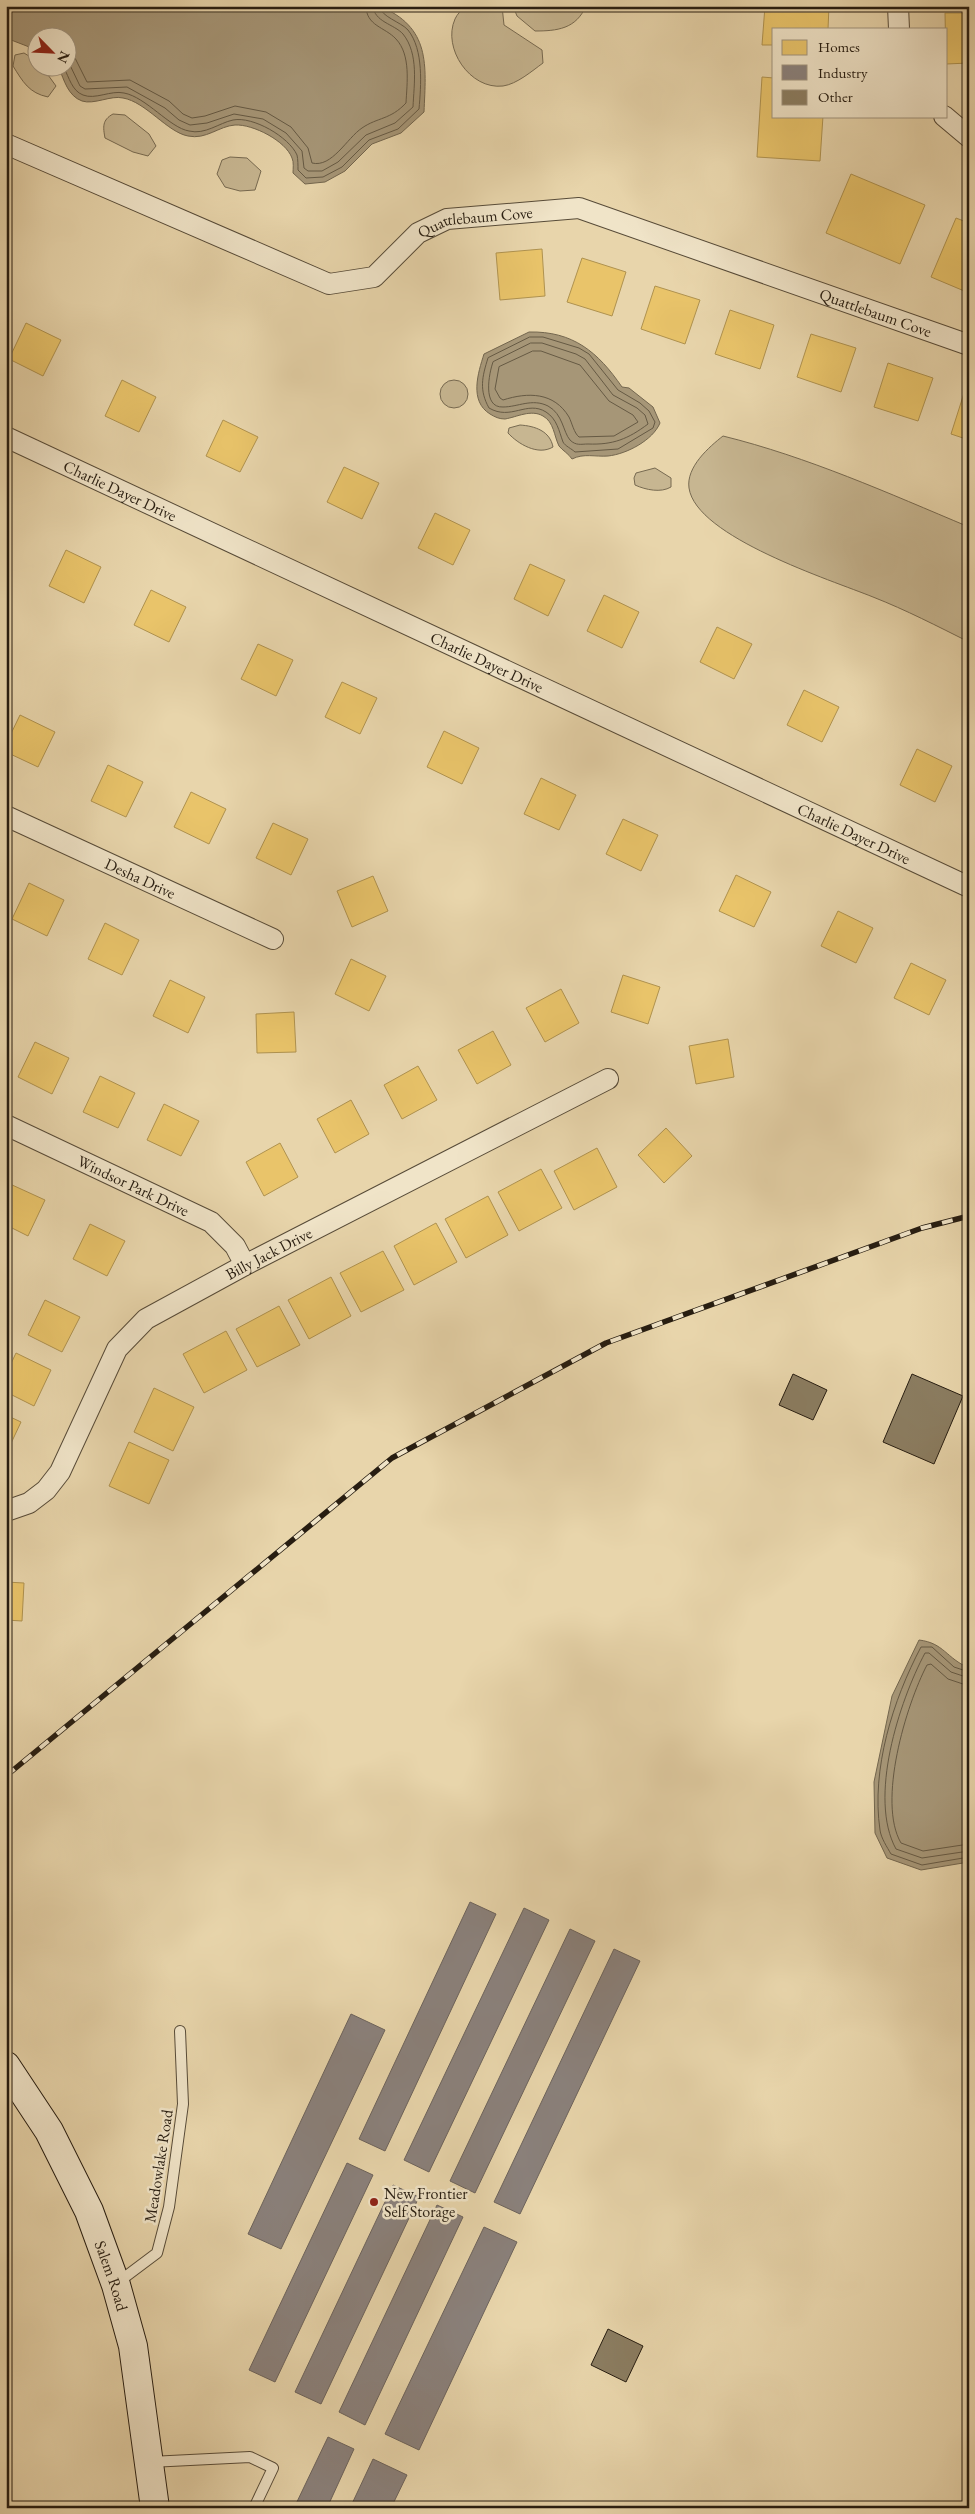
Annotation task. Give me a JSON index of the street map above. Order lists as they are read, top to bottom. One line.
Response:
{"streets":{"main road":["Salem Road"],"street":["Quattlebaum Cove","Charlie Dayer Drive","Desha Drive","Windsor Park Drive","Billy Jack Drive"],"lane":["Meadowlake Road"]},"crossings":[["Windsor Park Drive","Billy Jack Drive"],["Meadowlake Road","Salem Road"]],"places":["New Frontier Self Storage"],"legend":["Homes","Industry","Other"],"north":"bottom right"}
